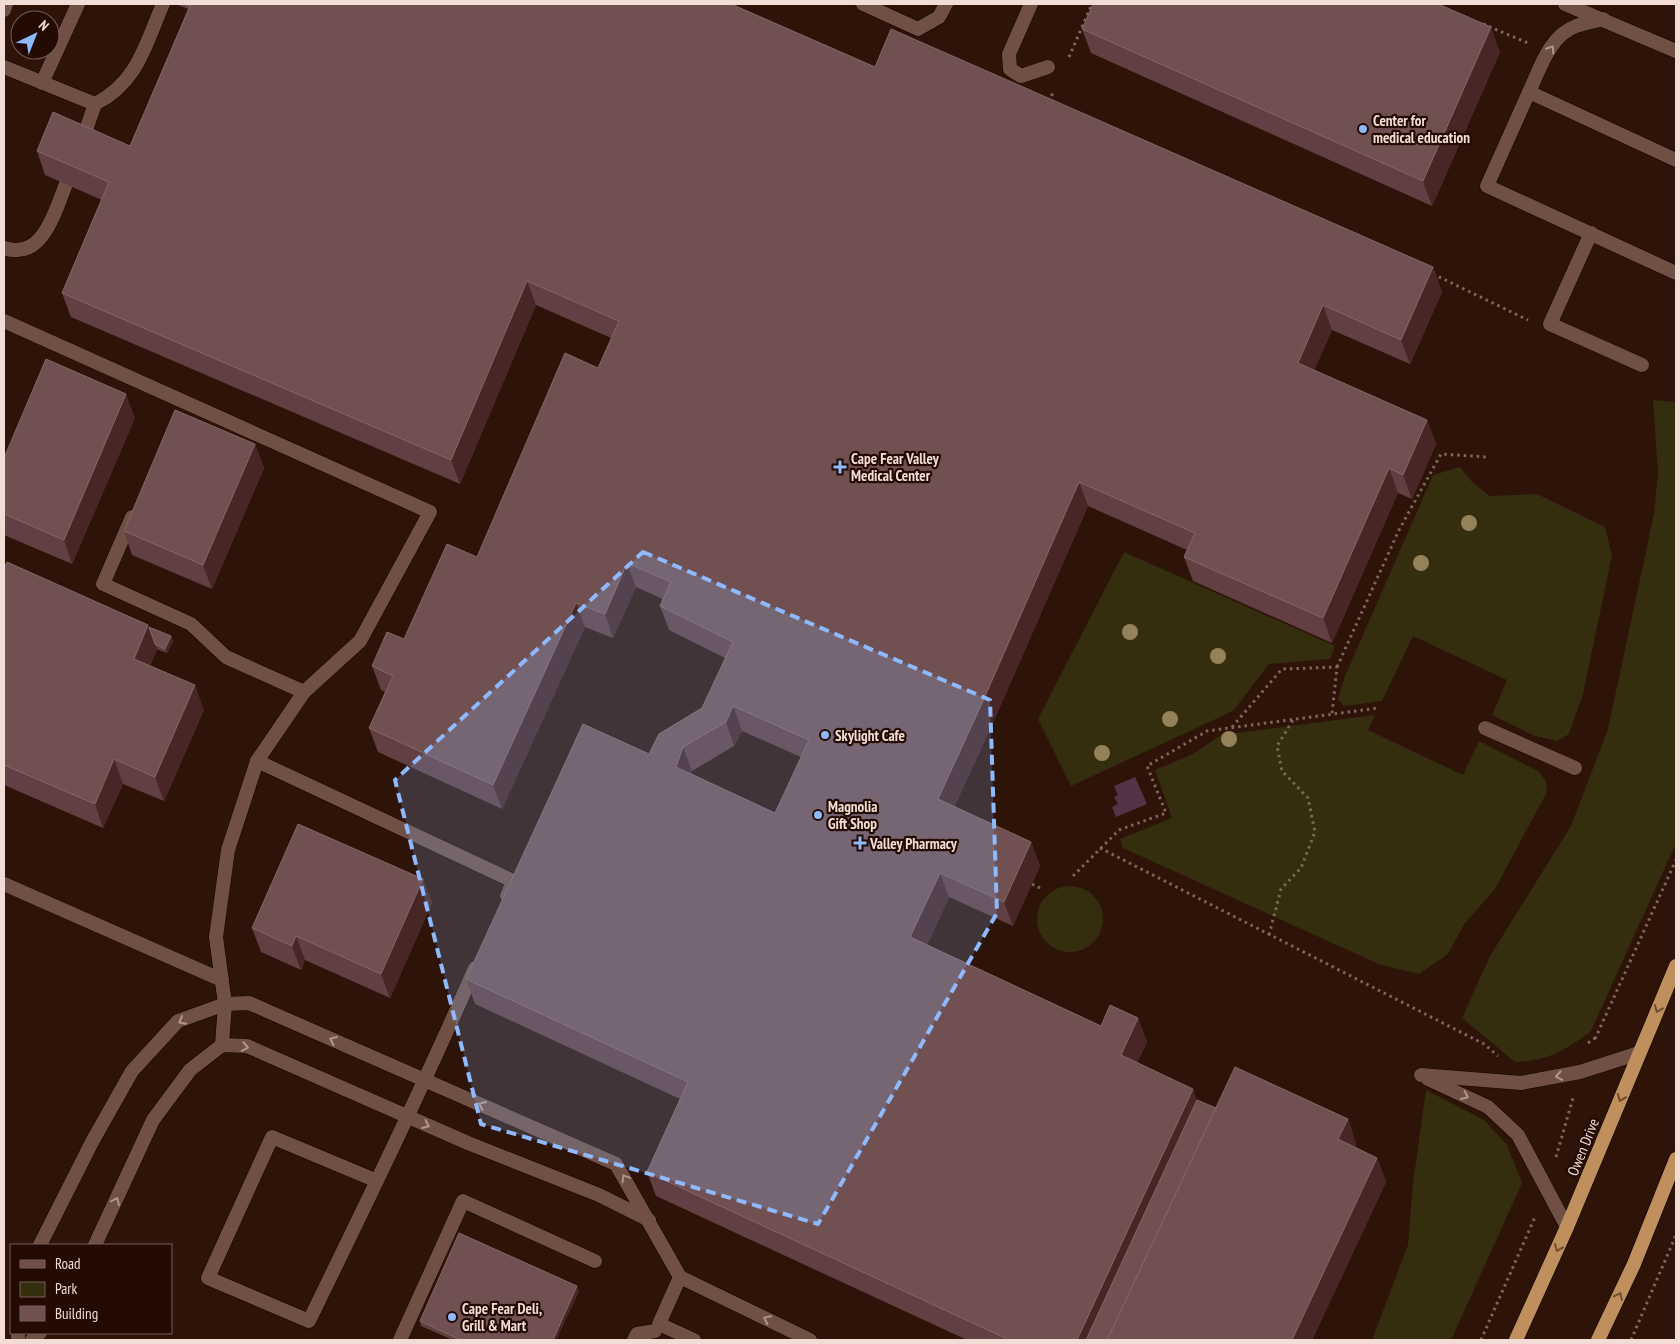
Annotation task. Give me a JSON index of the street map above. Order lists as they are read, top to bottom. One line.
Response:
{"streets":{"highway":["Owen Drive"]},"places":{"other":["Center for medical education","Skylight Cafe","Magnolia Gift Shop","Cape Fear Deli, Grill & Mart"],"health":["Cape Fear Valley Medical Center","Valley Pharmacy"]},"legend":["Road","Park","Building"],"north":"top right"}
